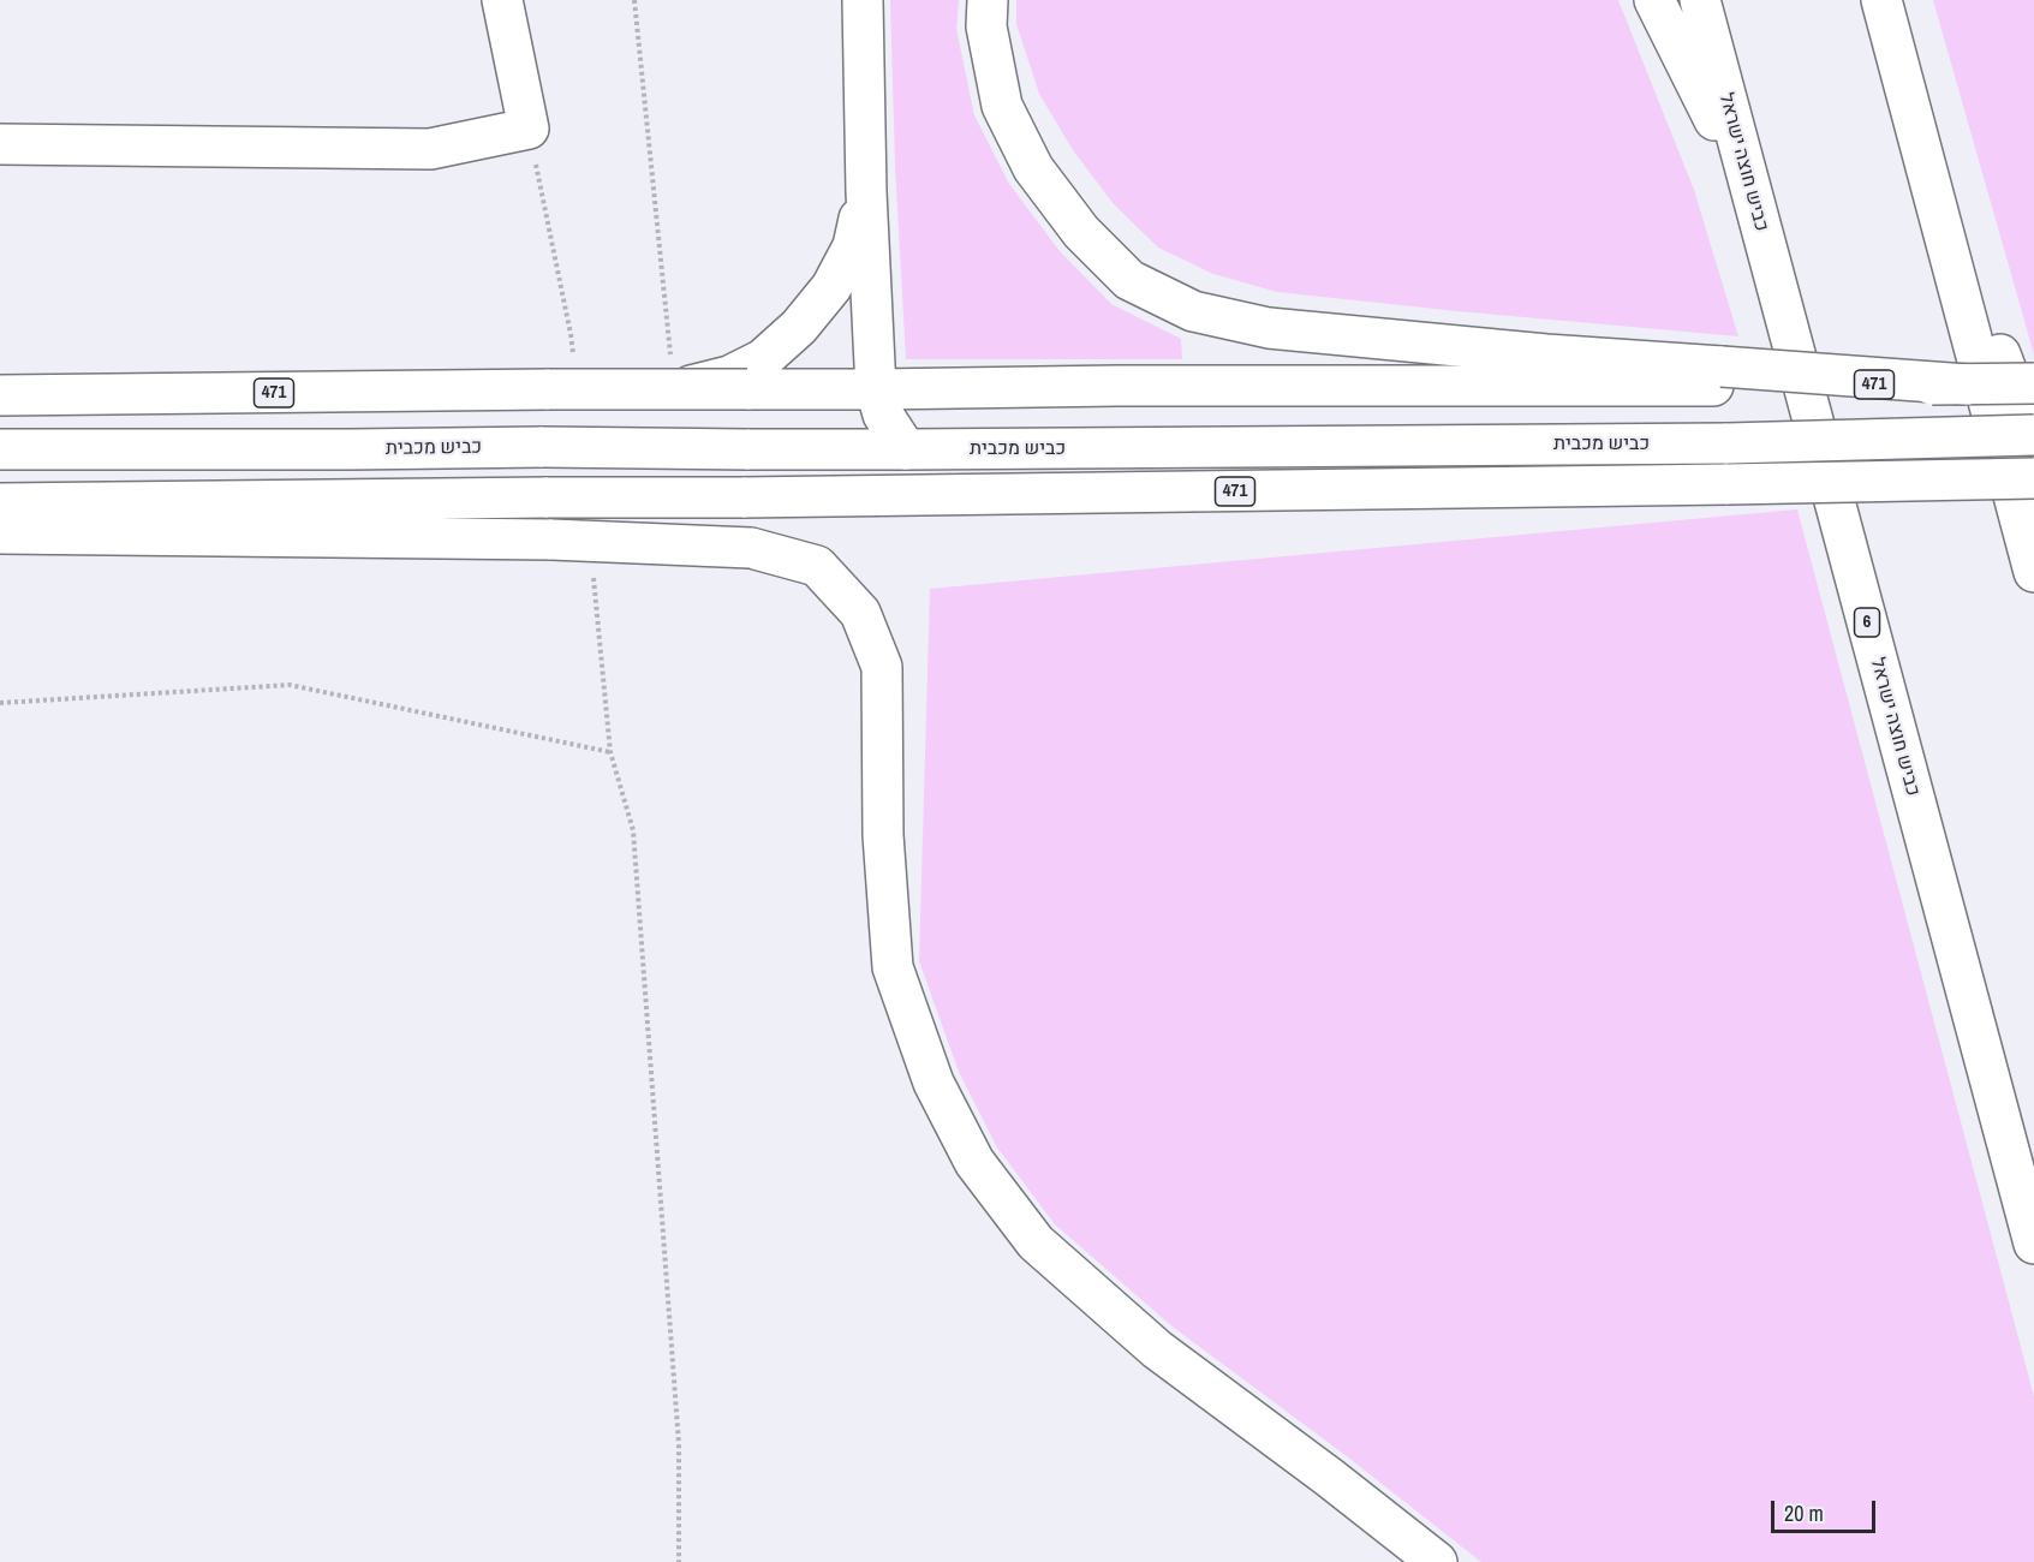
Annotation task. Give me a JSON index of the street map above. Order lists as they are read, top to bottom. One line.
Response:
{"streets":{"main road":["כביש חוצה ישראל","471","כביש מכבית","6"]},"scale_bar":"20 m"}
